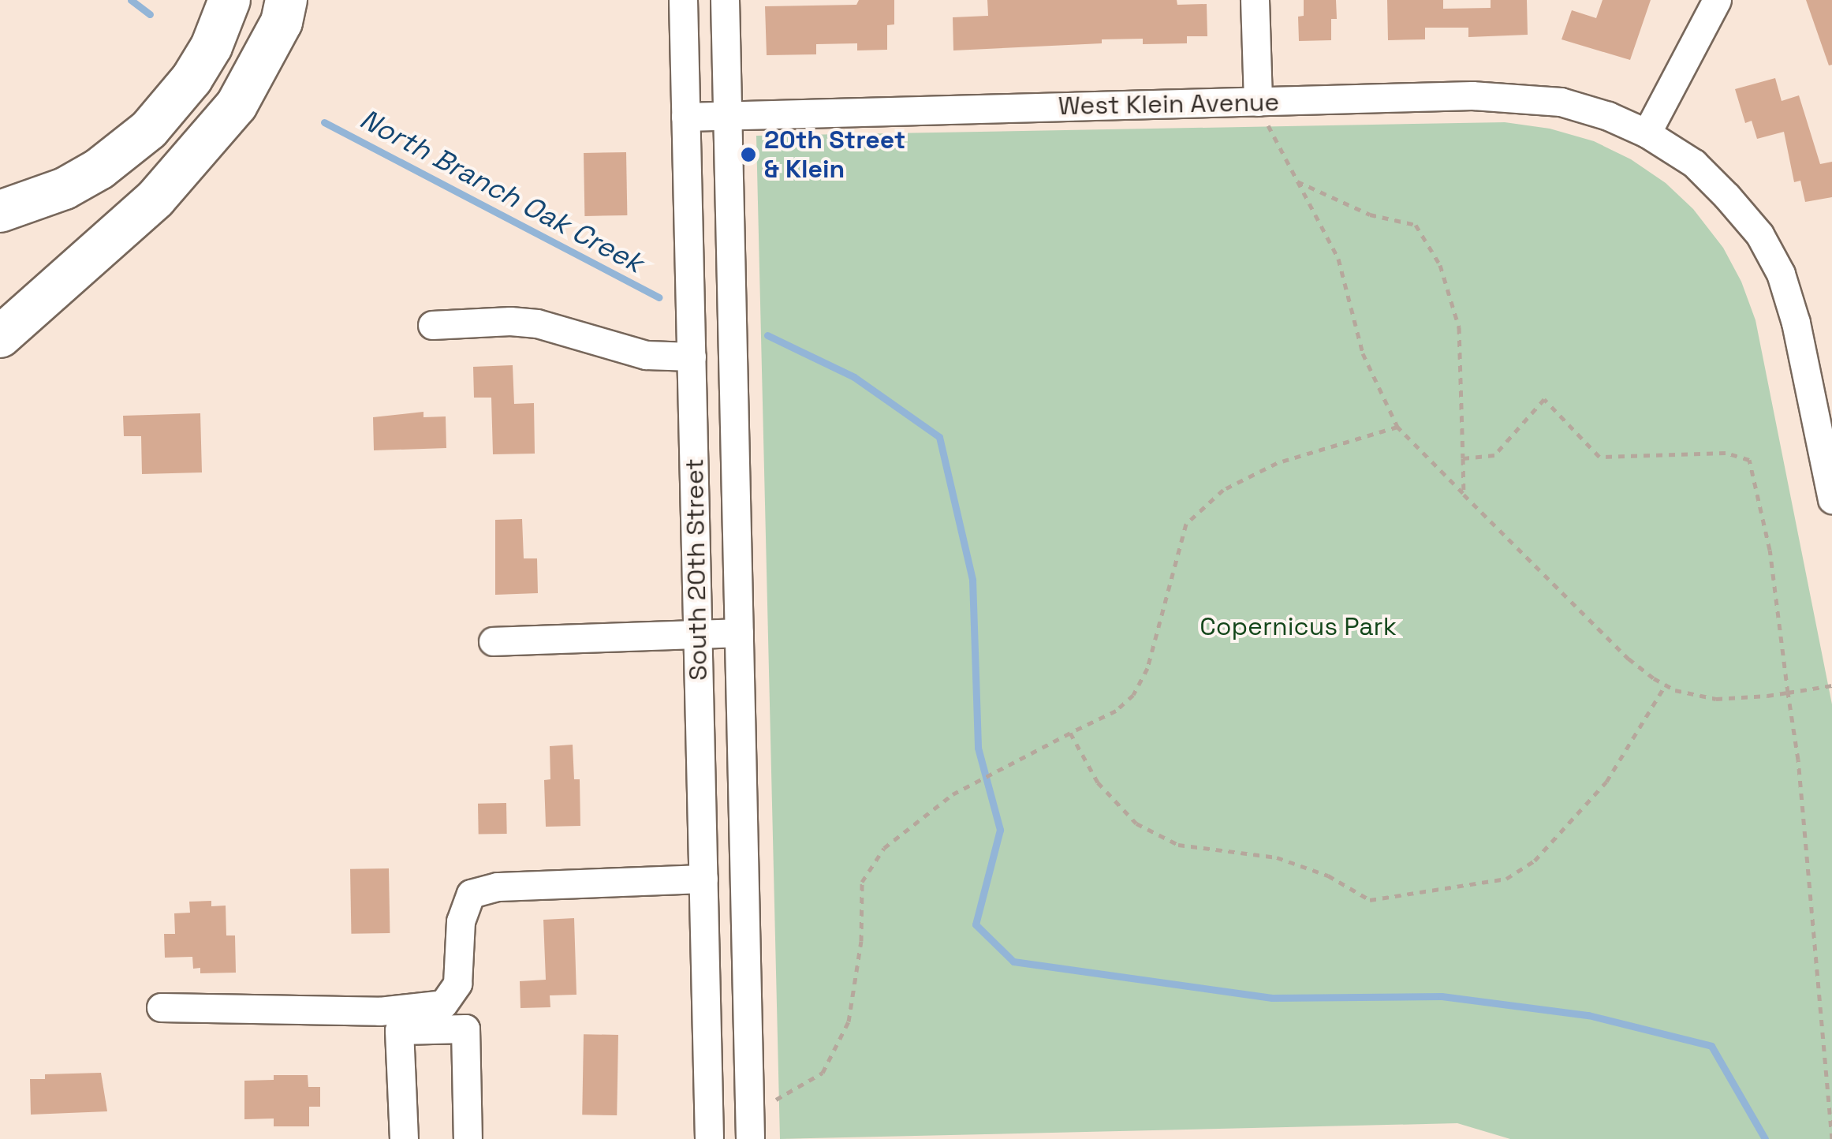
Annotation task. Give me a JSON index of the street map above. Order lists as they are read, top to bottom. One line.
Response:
{"streets":{"street":["West Klein Avenue","South 20th Street"]},"crossings":[["West Klein Avenue","South 20th Street"]],"water":["North Branch Oak Creek"],"parks":["Copernicus Park"],"places":["20th Street & Klein"]}
